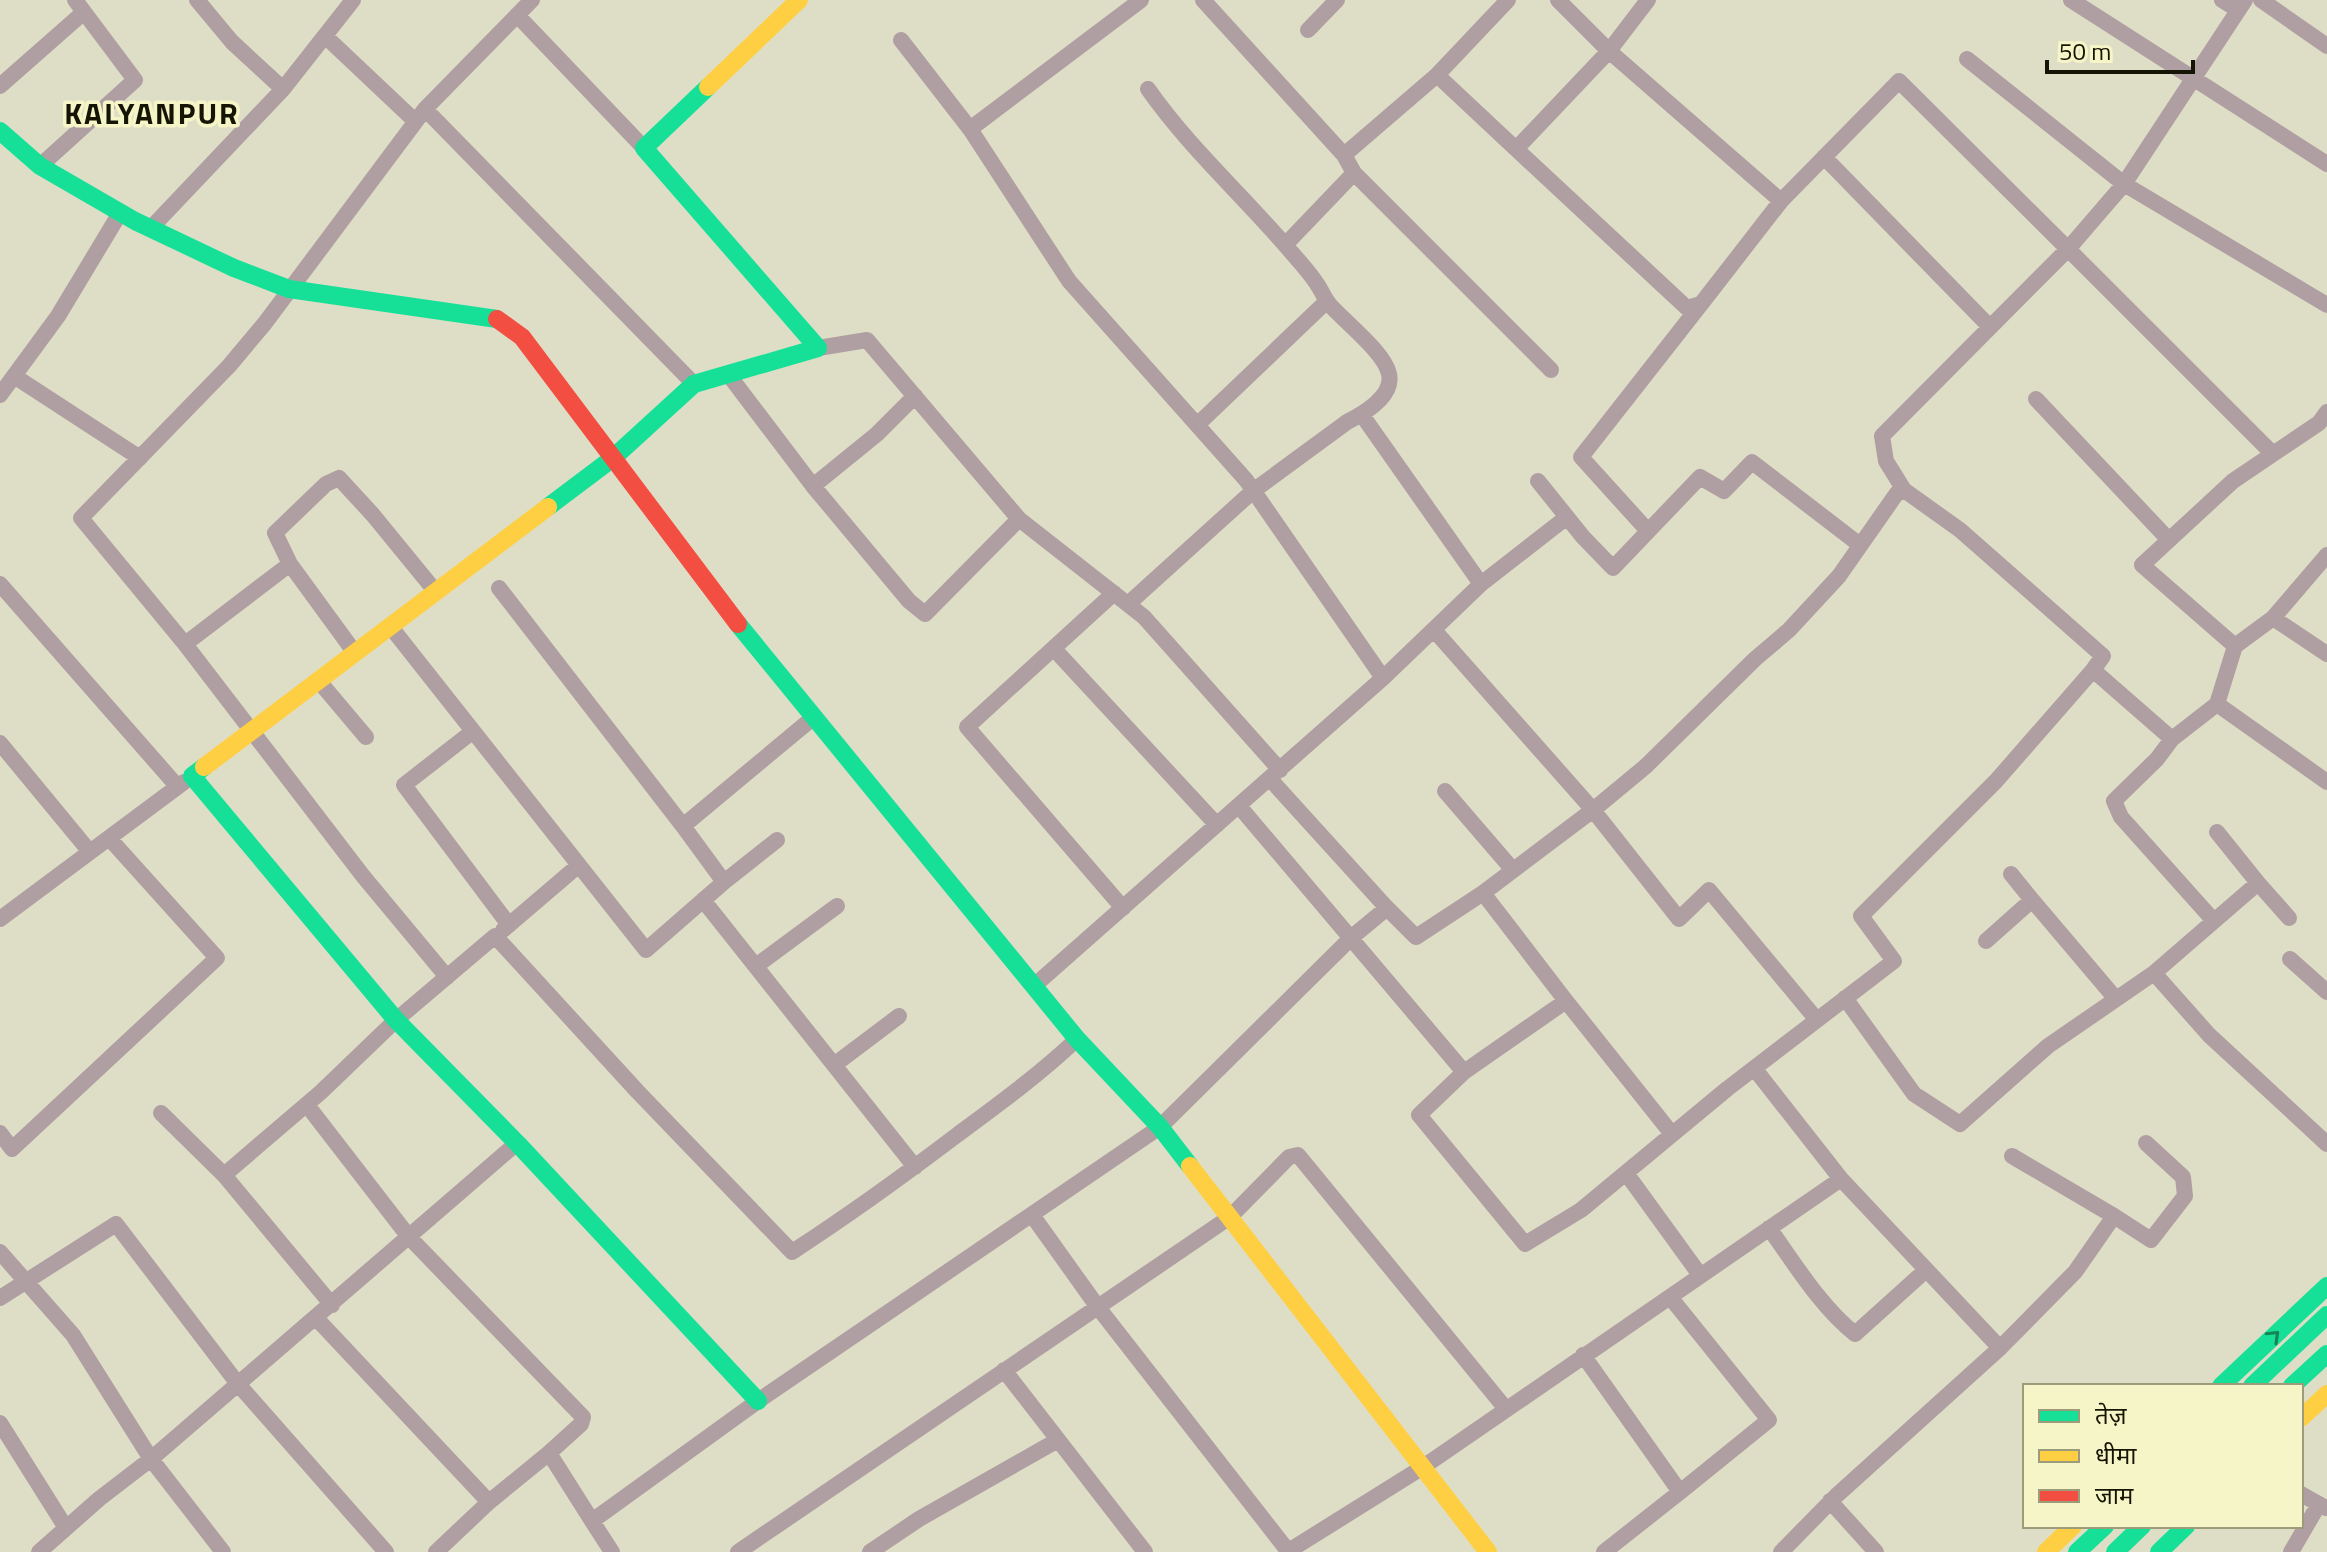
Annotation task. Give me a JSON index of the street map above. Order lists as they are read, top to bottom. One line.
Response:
{"districts":["KALYANPUR"],"legend":["तेज़","धीमा","जाम"],"scale_bar":"50 m"}
